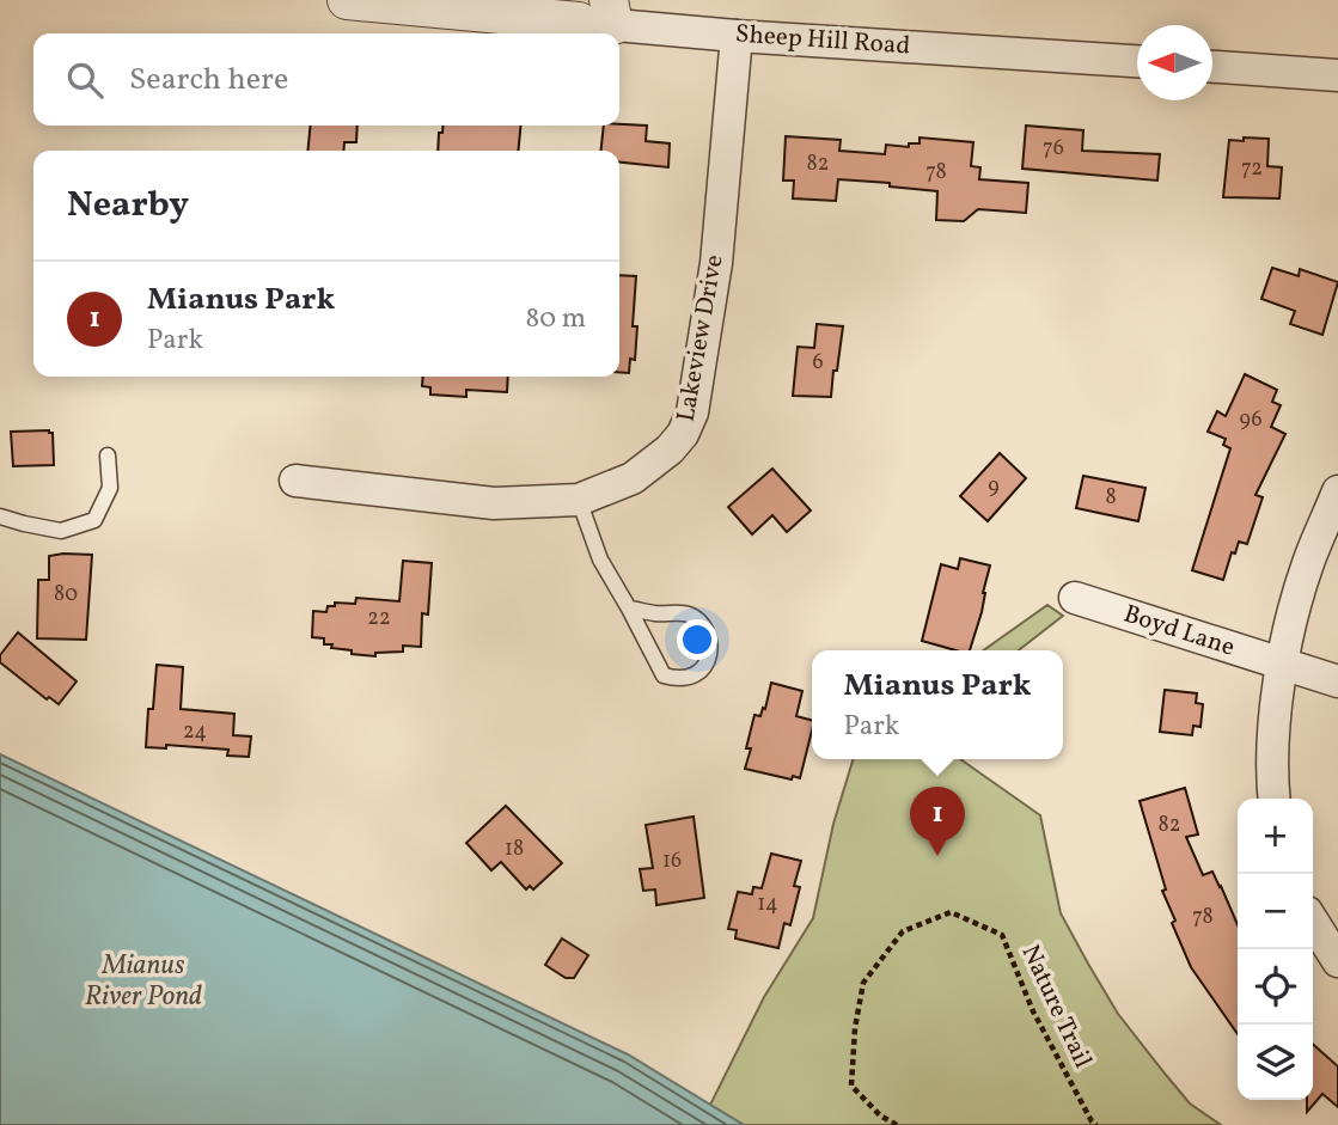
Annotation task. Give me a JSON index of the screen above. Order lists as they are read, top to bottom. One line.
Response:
{"streets":{"street":["Sheep Hill Road","Lakeview Drive","Boyd Lane"],"path":["Nature Trail"]},"crossings":[["Sheep Hill Road","Lakeview Drive"]],"water":["Mianus River Pond"],"house_numbers":["76","82","72","78","6","96","9","8","80","22","24","82","18","16","14","78"],"north":"left","page":{"search":"Search here","heading":"Nearby","list":[{"mark":"1","name":"Mianus Park","note":"Park","value":"80 m"}],"popup":["Mianus Park","Park"],"pins":"1","map_buttons":["+","−"]}}
